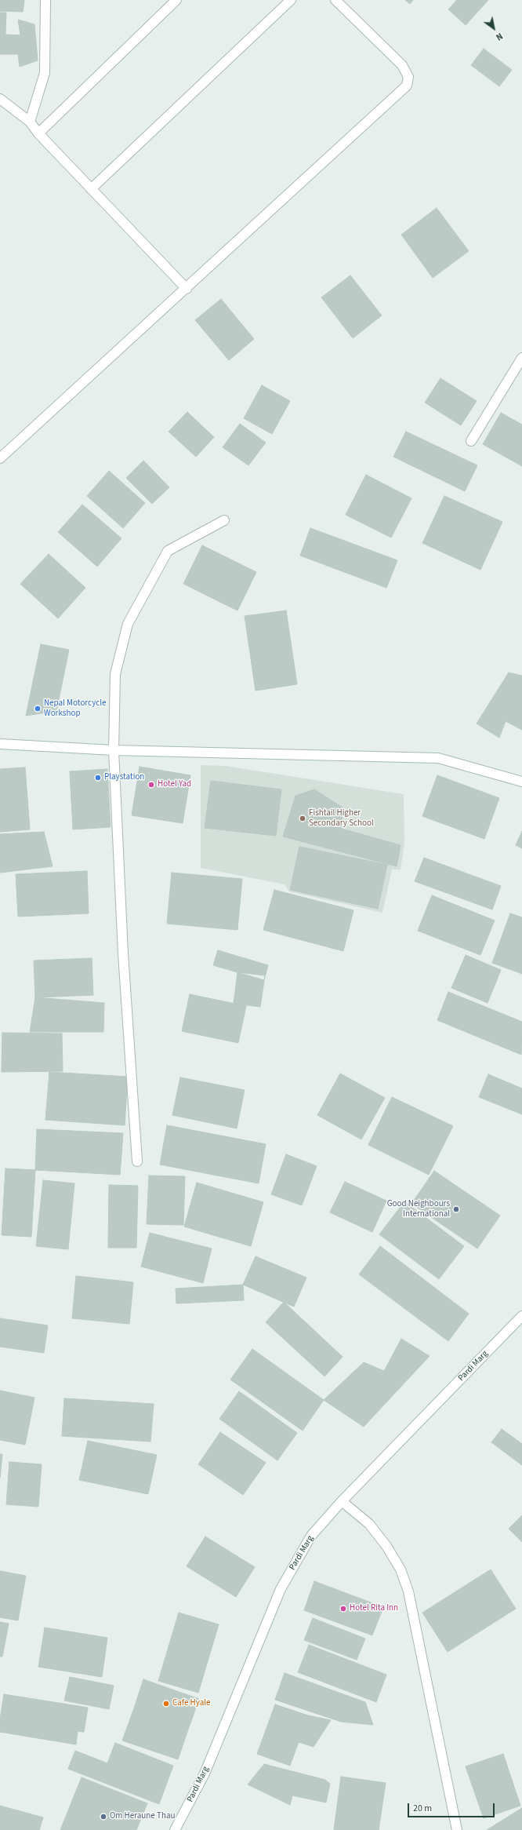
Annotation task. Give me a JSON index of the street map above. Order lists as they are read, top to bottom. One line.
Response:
{"streets":{"main road":["Pardi Marg"]},"places":["Nepal Motorcycle Workshop","Playstation","Hotel Yad","Fishtail Higher Secondary School","Good Neighbours International","Hotel Rita Inn","Cafe Hyale","Om Heraune Thau"],"scale_bar":"20 m","north":"bottom right"}
